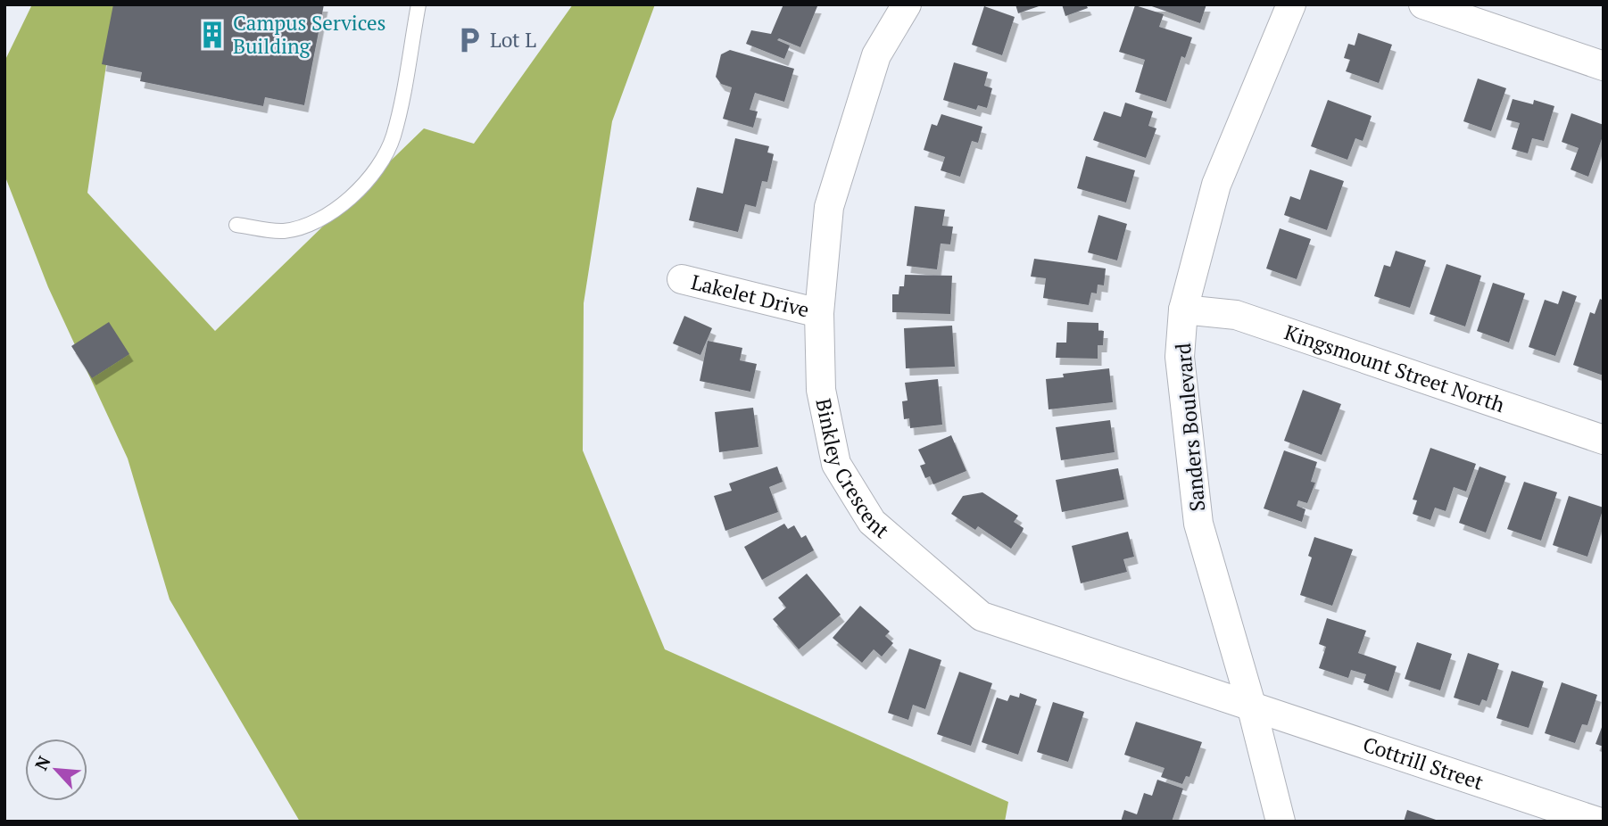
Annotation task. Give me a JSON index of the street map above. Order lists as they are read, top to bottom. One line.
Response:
{"streets":{"street":["Lakelet Drive","Kingsmount Street North","Sanders Boulevard","Binkley Crescent","Cottrill Street"]},"crossings":[["Lakelet Drive","Binkley Crescent"],["Kingsmount Street North","Sanders Boulevard"],["Sanders Boulevard","Binkley Crescent"],["Sanders Boulevard","Cottrill Street"],["Binkley Crescent","Cottrill Street"]],"places":{"building":["Campus Services Building"],"parking":["Lot L"]},"north":"top left"}
